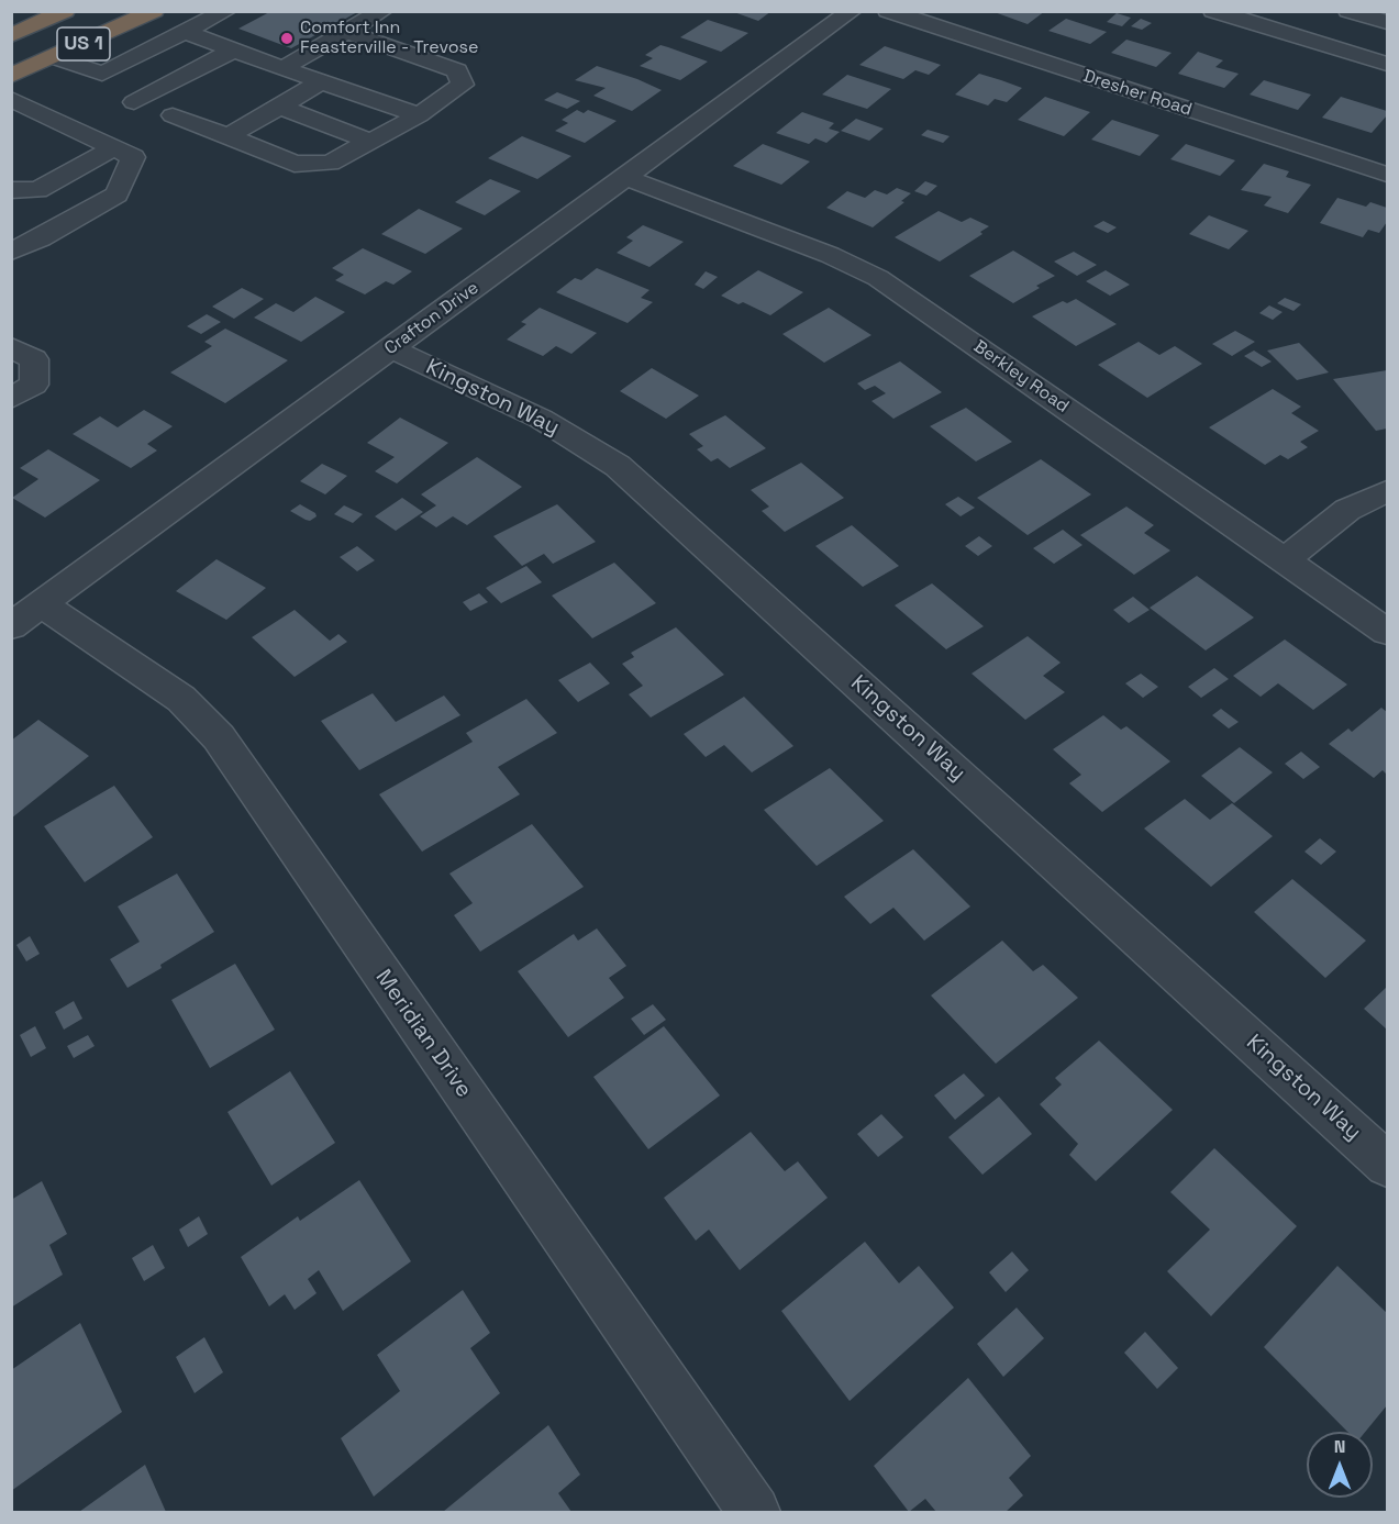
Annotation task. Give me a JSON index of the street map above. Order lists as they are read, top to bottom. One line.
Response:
{"streets":{"highway":["US 1"],"street":["Dresher Road","Crafton Drive","Berkley Road","Kingston Way","Meridian Drive"]},"crossings":[["Crafton Drive","Berkley Road"],["Crafton Drive","Kingston Way"],["Crafton Drive","Meridian Drive"]],"places":["Comfort Inn Feasterville - Trevose"],"north":"top"}
